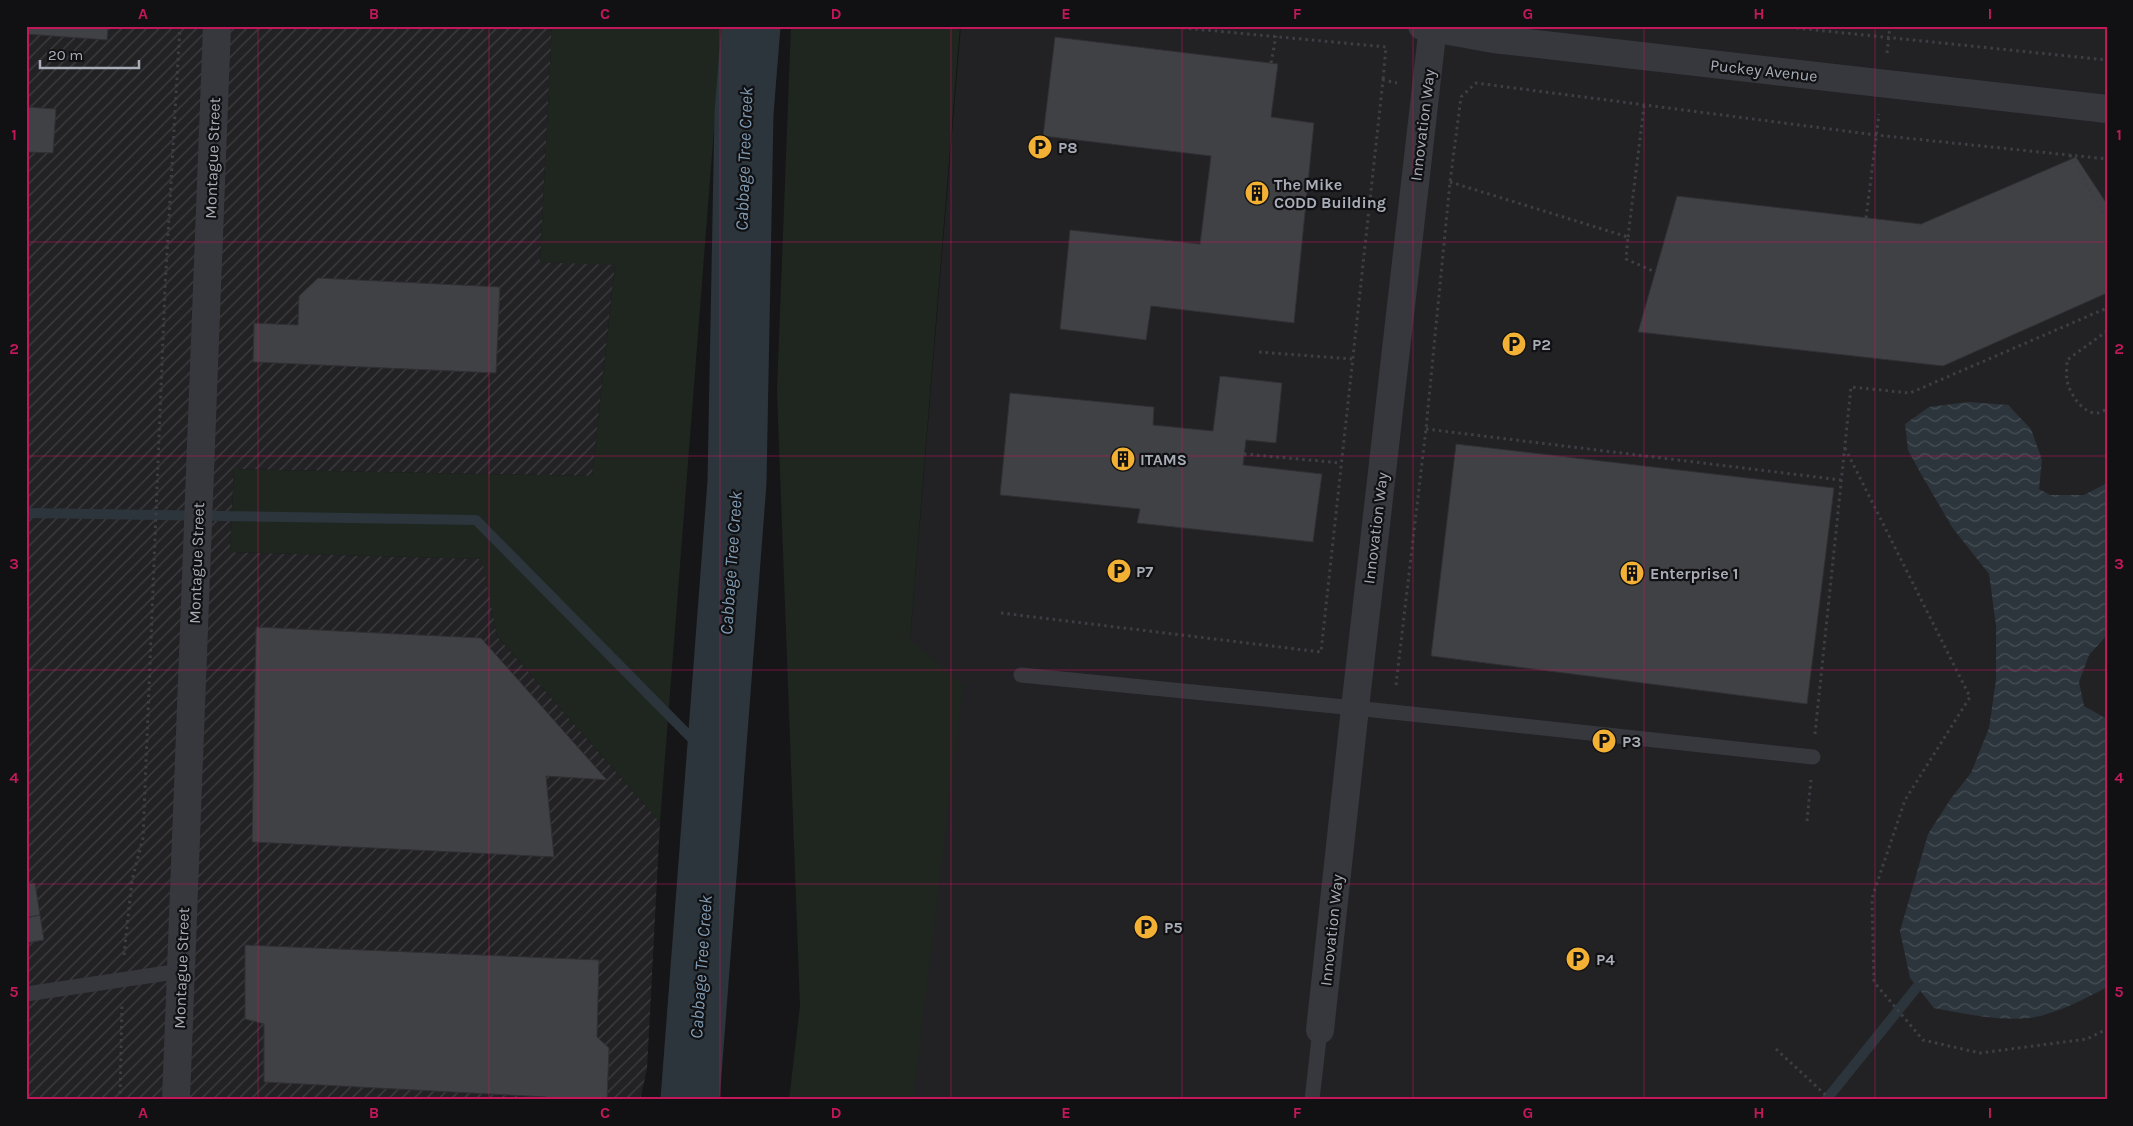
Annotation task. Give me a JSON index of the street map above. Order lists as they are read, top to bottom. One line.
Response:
{"streets":{"street":["Puckey Avenue","Innovation Way","Montague Street"]},"crossings":[["Puckey Avenue","Innovation Way"]],"water":["Cabbage Tree Creek"],"places":{"parking":["P8","P2","P7","P3","P5","P4"],"building":["The Mike CODD Building","ITAMS","Enterprise 1"]},"scale_bar":"20 m","grid":{"columns":["A","B","C","D","E","F","G","H","I"],"rows":["1","2","3","4","5"]}}
